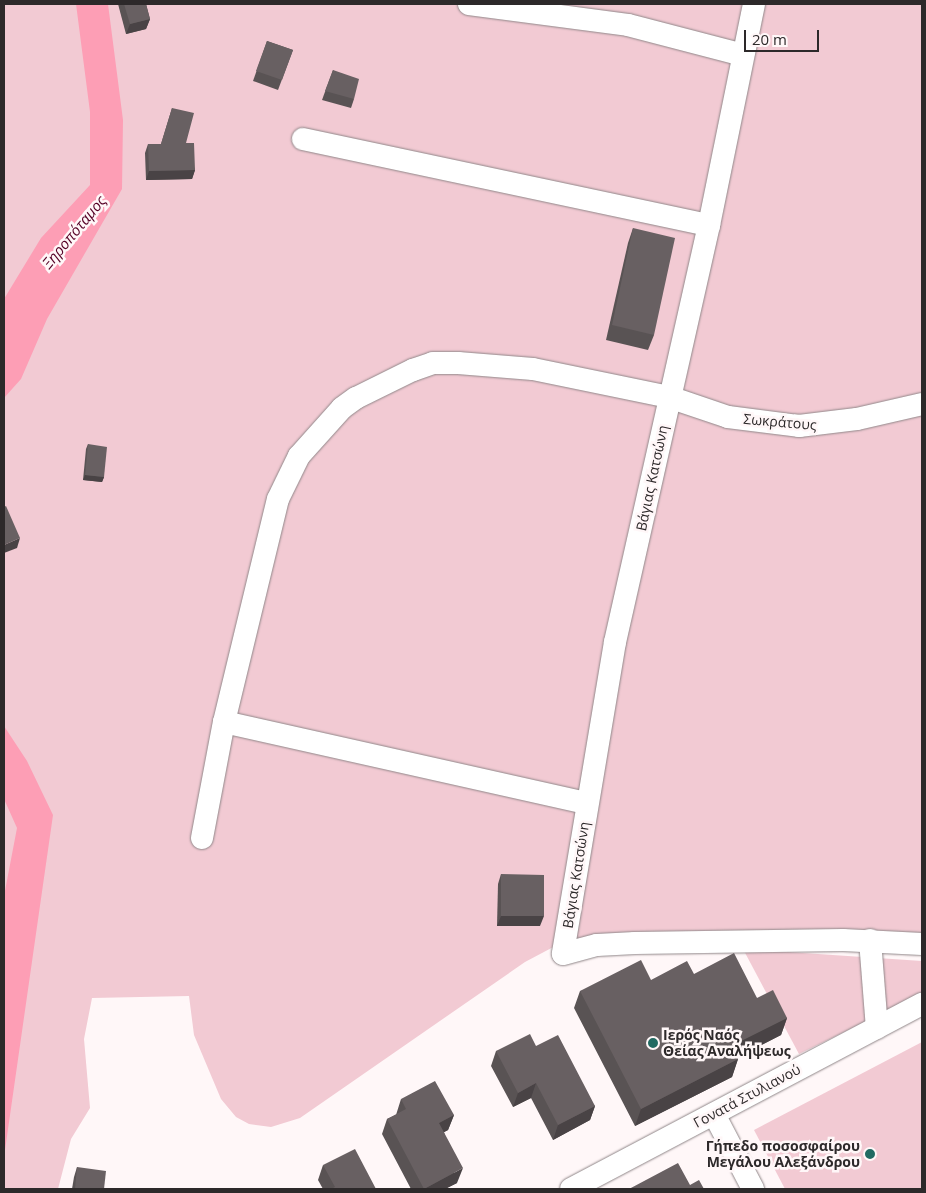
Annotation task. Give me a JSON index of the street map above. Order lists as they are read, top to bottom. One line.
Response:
{"streets":{"street":["Σωκράτους","Βάγιας Κατσώνη","Γονατά Στυλιανού"]},"crossings":[["Σωκράτους","Βάγιας Κατσώνη"]],"water":["Ξηροπόταμος"],"places":["Ιερός Ναός Θείας Αναλήψεως","Γήπεδο ποσοσφαίρου Μεγάλου Αλεξάνδρου"],"scale_bar":"20 m"}
